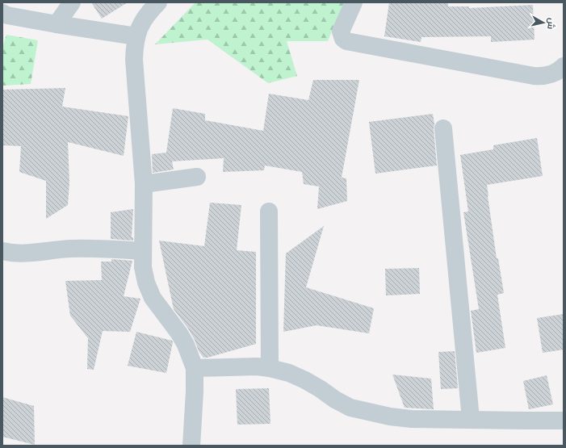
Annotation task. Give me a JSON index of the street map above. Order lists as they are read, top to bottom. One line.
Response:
{"north":"right"}
